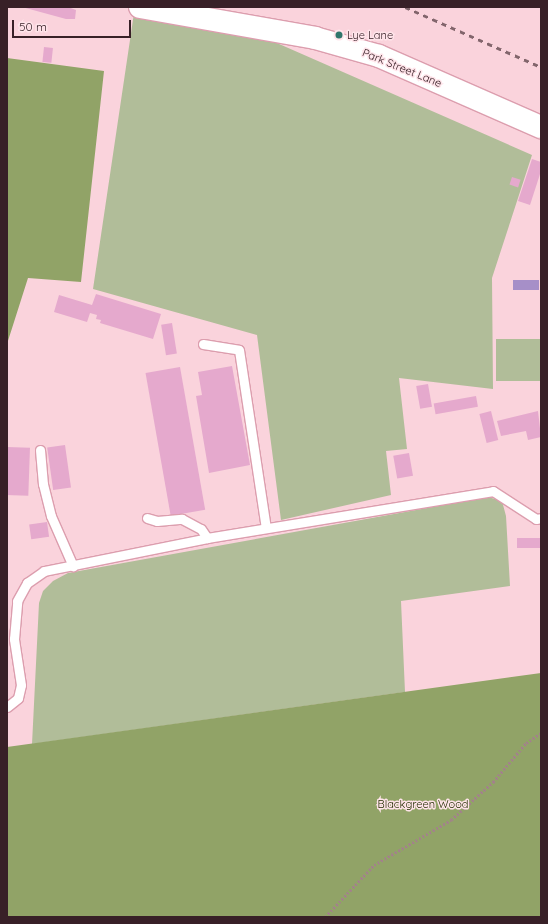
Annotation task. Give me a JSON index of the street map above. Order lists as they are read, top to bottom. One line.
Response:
{"streets":{"street":["Park Street Lane"]},"parks":["Blackgreen Wood"],"places":["Lye Lane"],"scale_bar":"50 m"}
